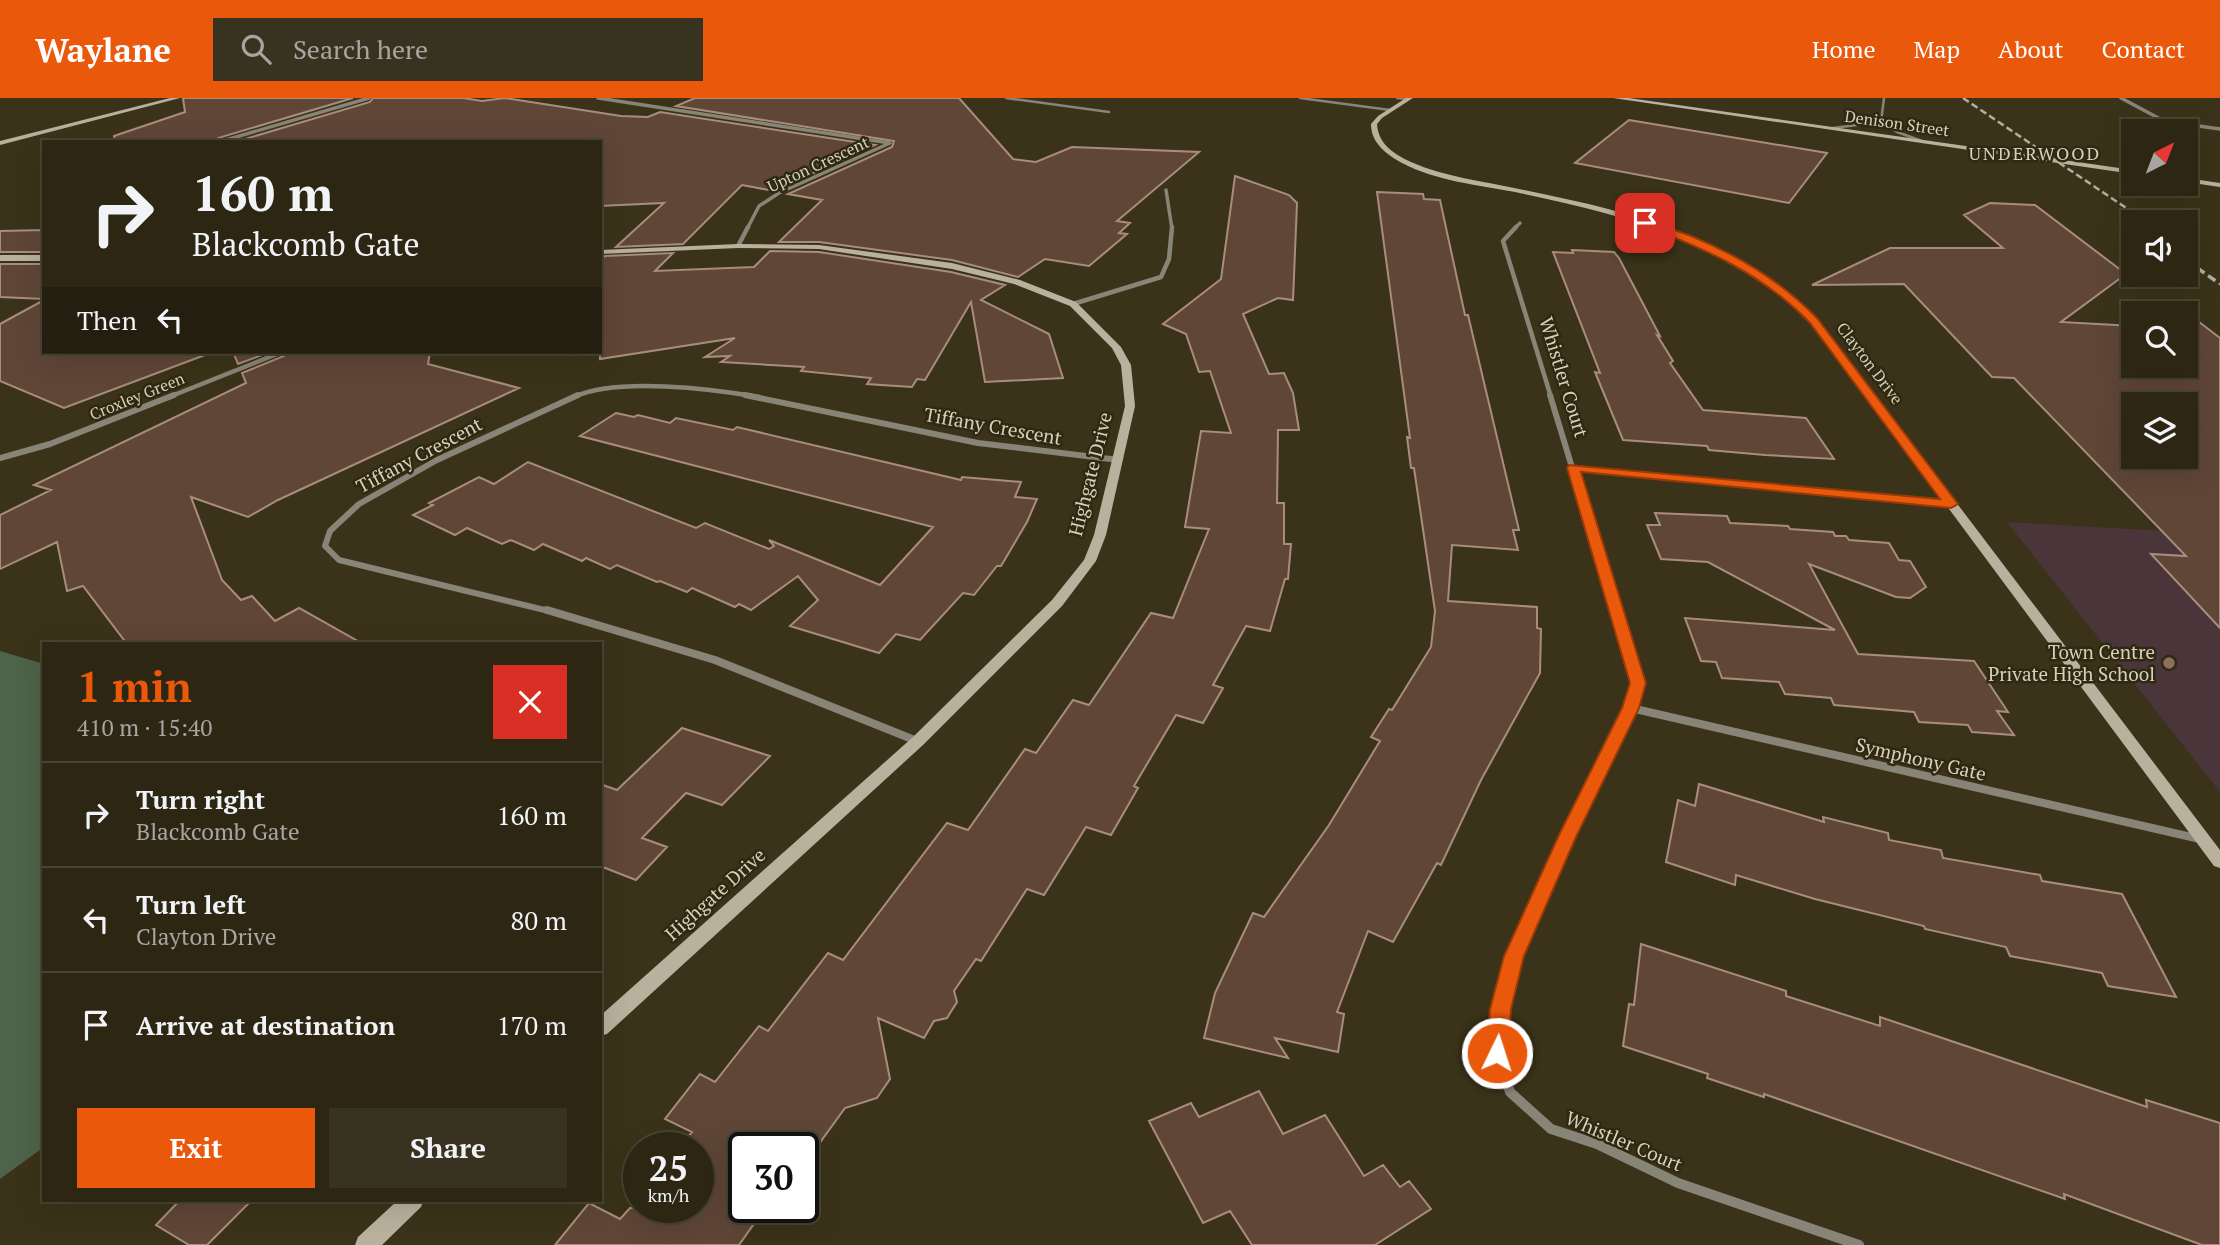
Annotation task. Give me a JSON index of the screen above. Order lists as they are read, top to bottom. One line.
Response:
{"streets":{"street":["Denison Street","Upton Crescent","Clayton Drive","Whistler Court","Croxley Green","Tiffany Crescent","Highgate Drive","Symphony Gate"]},"crossings":[["Upton Crescent","Highgate Drive"],["Clayton Drive","Symphony Gate"],["Whistler Court","Symphony Gate"],["Tiffany Crescent","Highgate Drive"]],"districts":["UNDERWOOD"],"places":["Town Centre Private High School"],"north":"top right","page":{"header":"Waylane","search":"Search here","nav":["Home","Map","About","Contact"],"turn":["160 m","Blackcomb Gate"],"then":"Then","heading":["1 min","410 m · 15:40"],"list":[{"name":"Turn right","note":"Blackcomb Gate","value":"160 m"},{"name":"Turn left","note":"Clayton Drive","value":"80 m"},{"name":"Arrive at destination","value":"170 m"}],"buttons":["Exit","Share"],"speed":"25 km/h","limit":"30"}}
